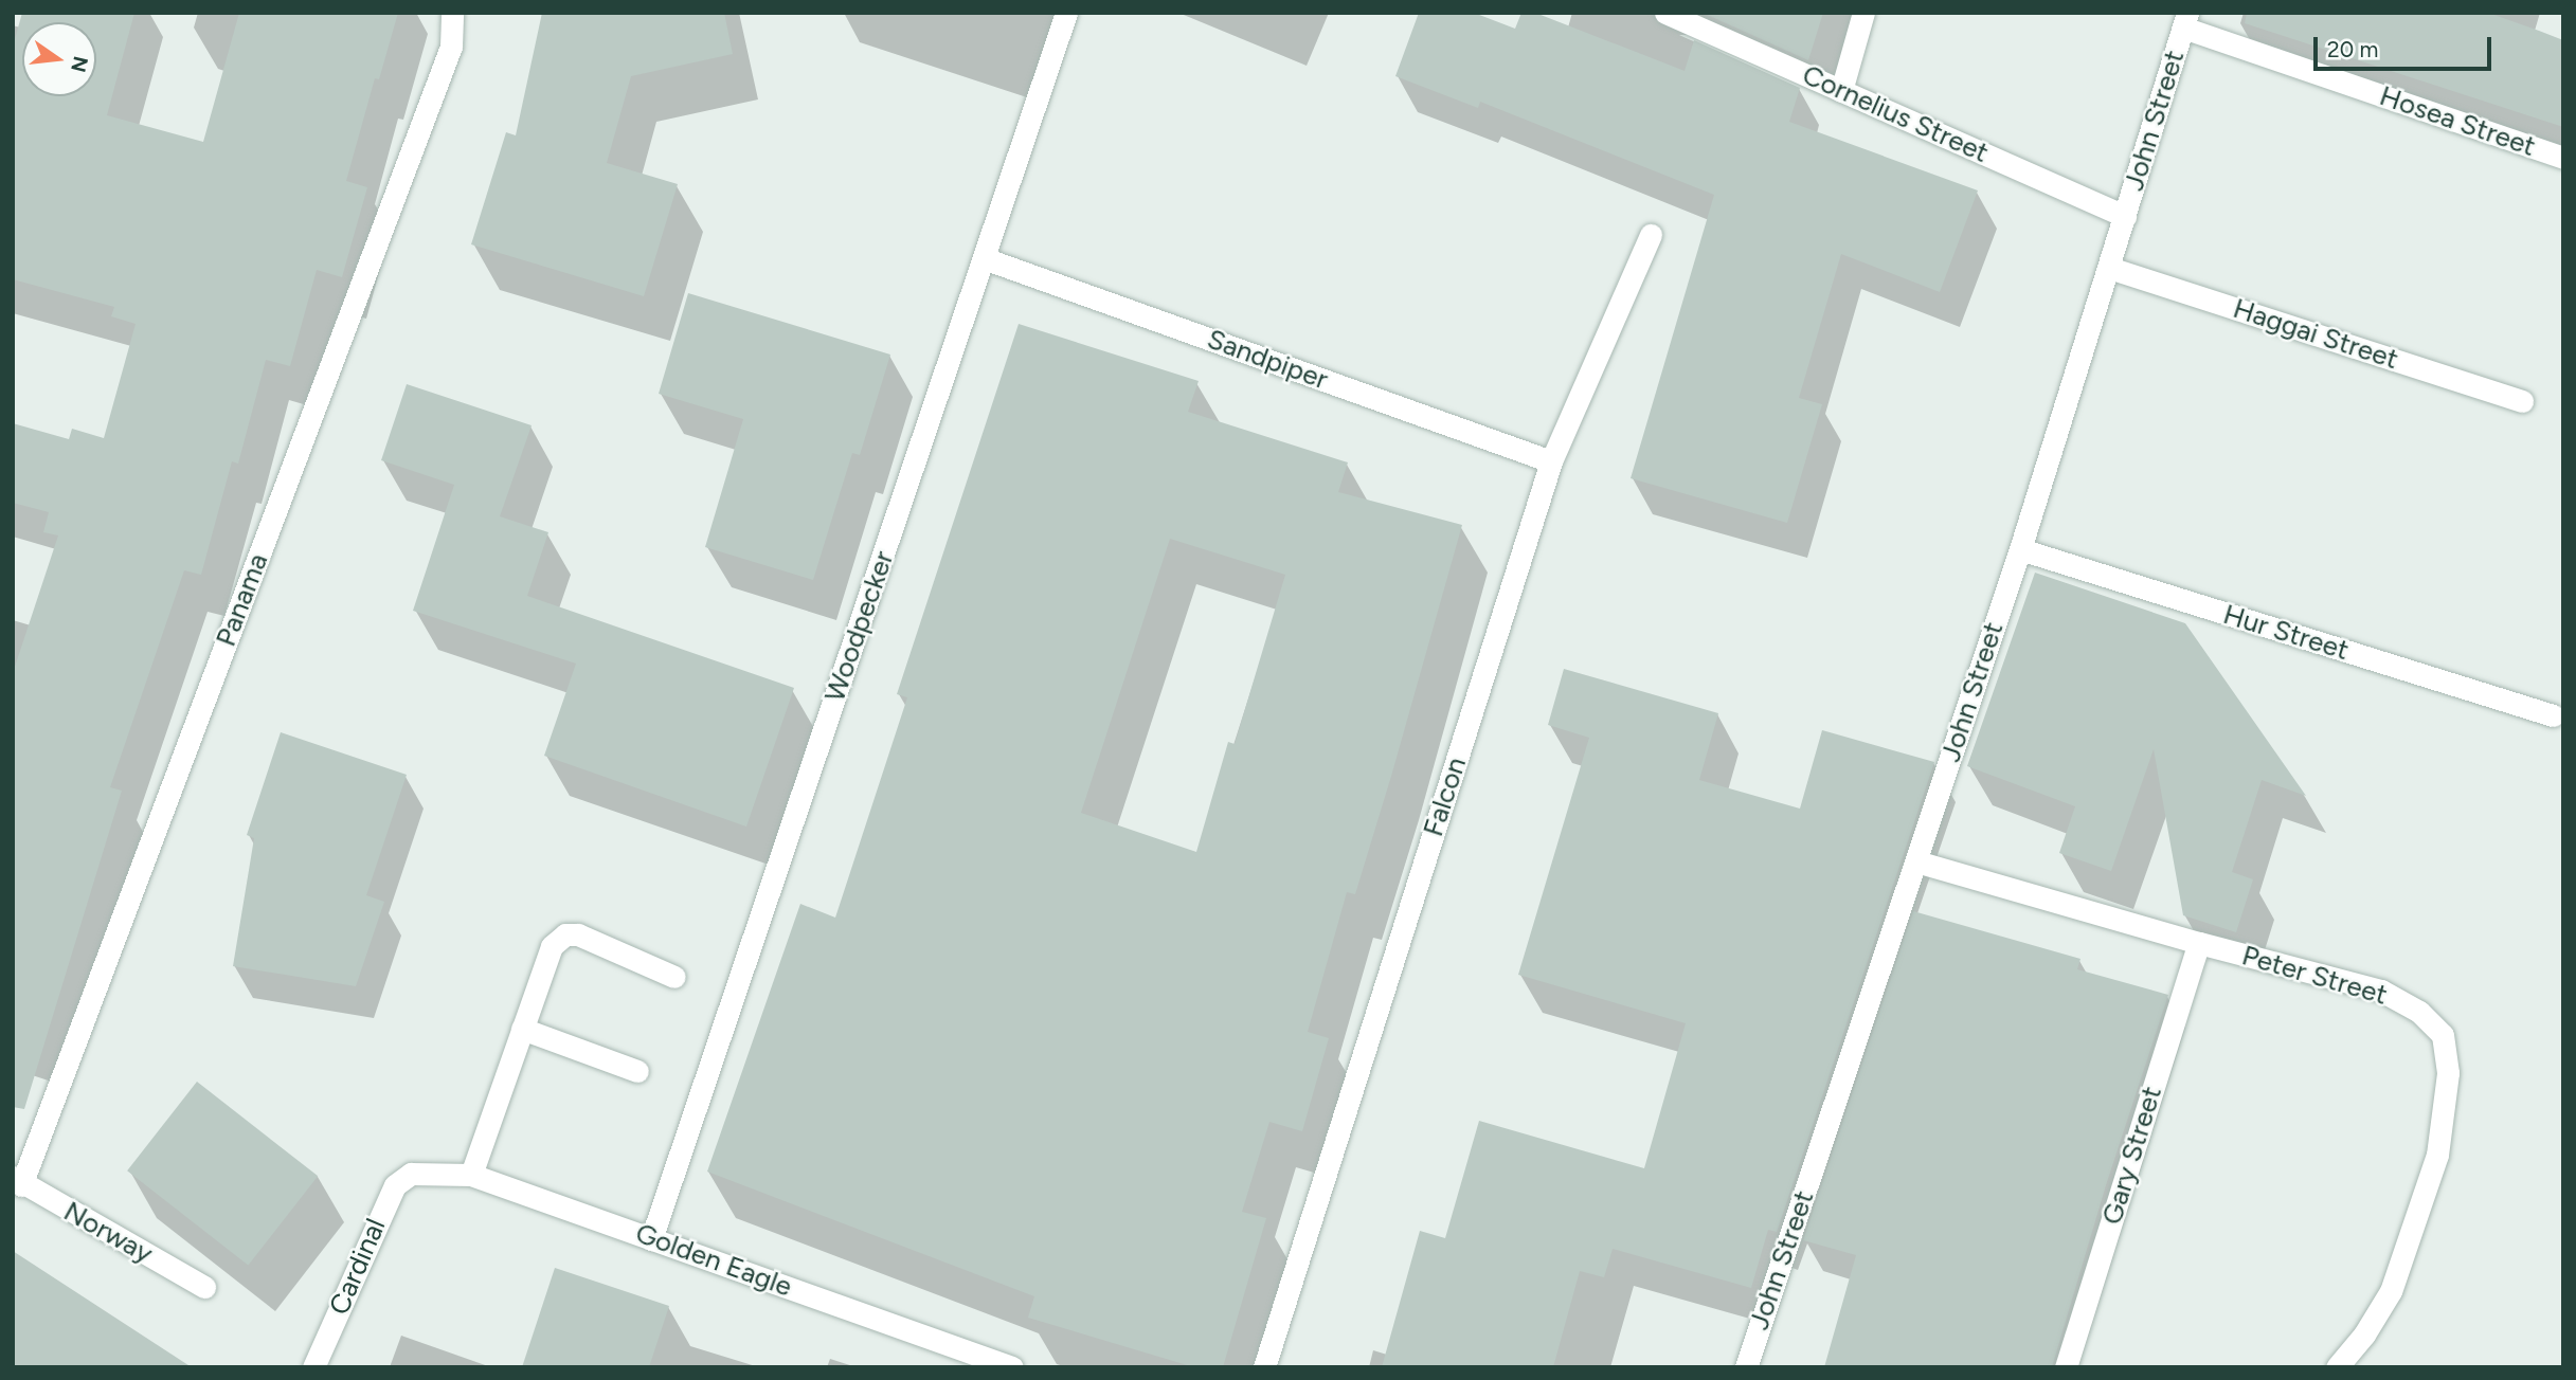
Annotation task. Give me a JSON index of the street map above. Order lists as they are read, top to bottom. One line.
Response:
{"streets":{"street":["Cornelius Street","John Street","Hosea Street","Haggai Street","Sandpiper","Panama","Woodpecker","Hur Street","Falcon","Peter Street","Gary Street","Norway","Golden Eagle","Cardinal"]},"crossings":[["Cornelius Street","John Street"],["John Street","Hosea Street"],["John Street","Haggai Street"],["John Street","Hur Street"],["John Street","Peter Street"],["Sandpiper","Woodpecker"],["Sandpiper","Falcon"],["Panama","Norway"],["Woodpecker","Golden Eagle"],["Peter Street","Gary Street"],["Golden Eagle","Cardinal"]],"scale_bar":"20 m","north":"right"}
